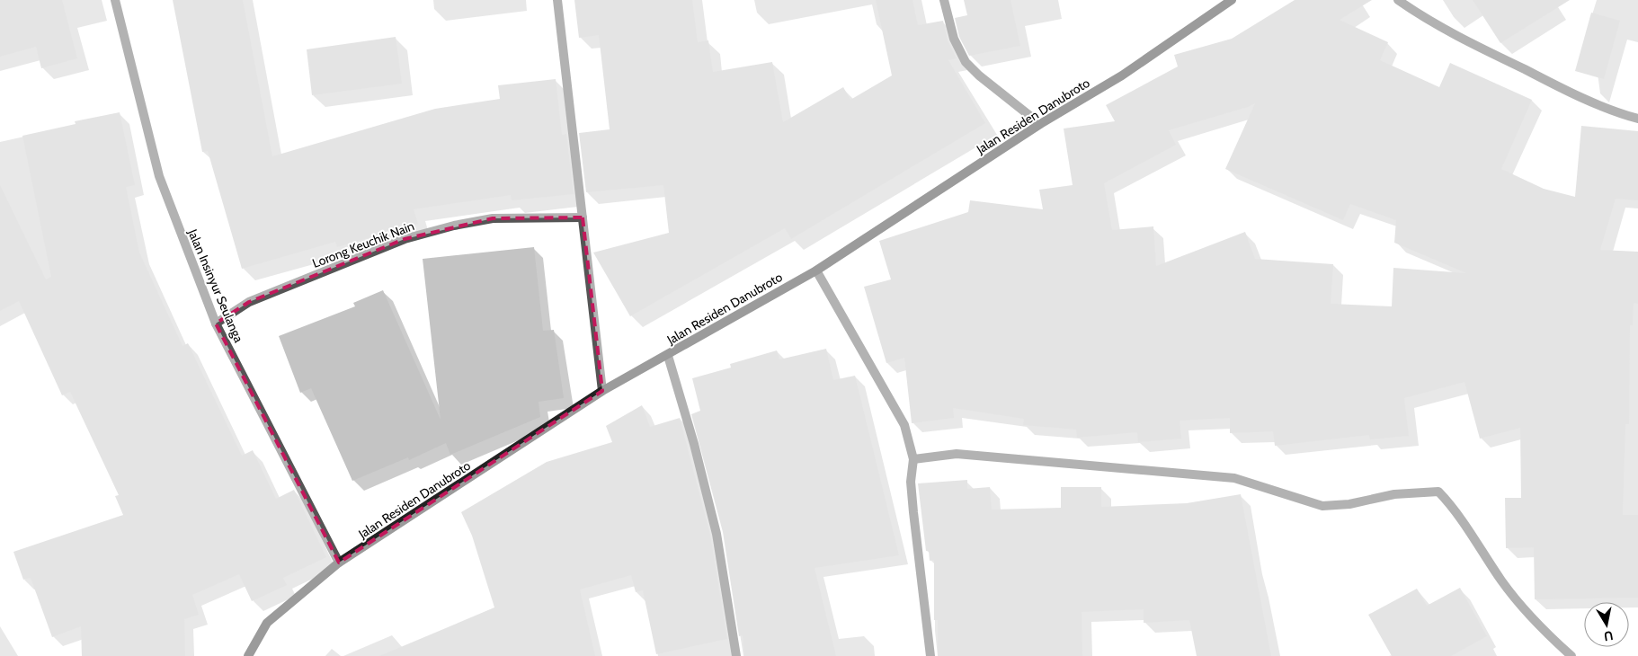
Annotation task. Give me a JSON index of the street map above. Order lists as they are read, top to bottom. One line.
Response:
{"streets":{"street":["Jalan Residen Danubroto","Lorong Keuchik Nain","Jalan Insinyur Seulanga"]},"crossings":[["Jalan Residen Danubroto","Jalan Insinyur Seulanga"],["Lorong Keuchik Nain","Jalan Insinyur Seulanga"]],"north":"bottom"}
